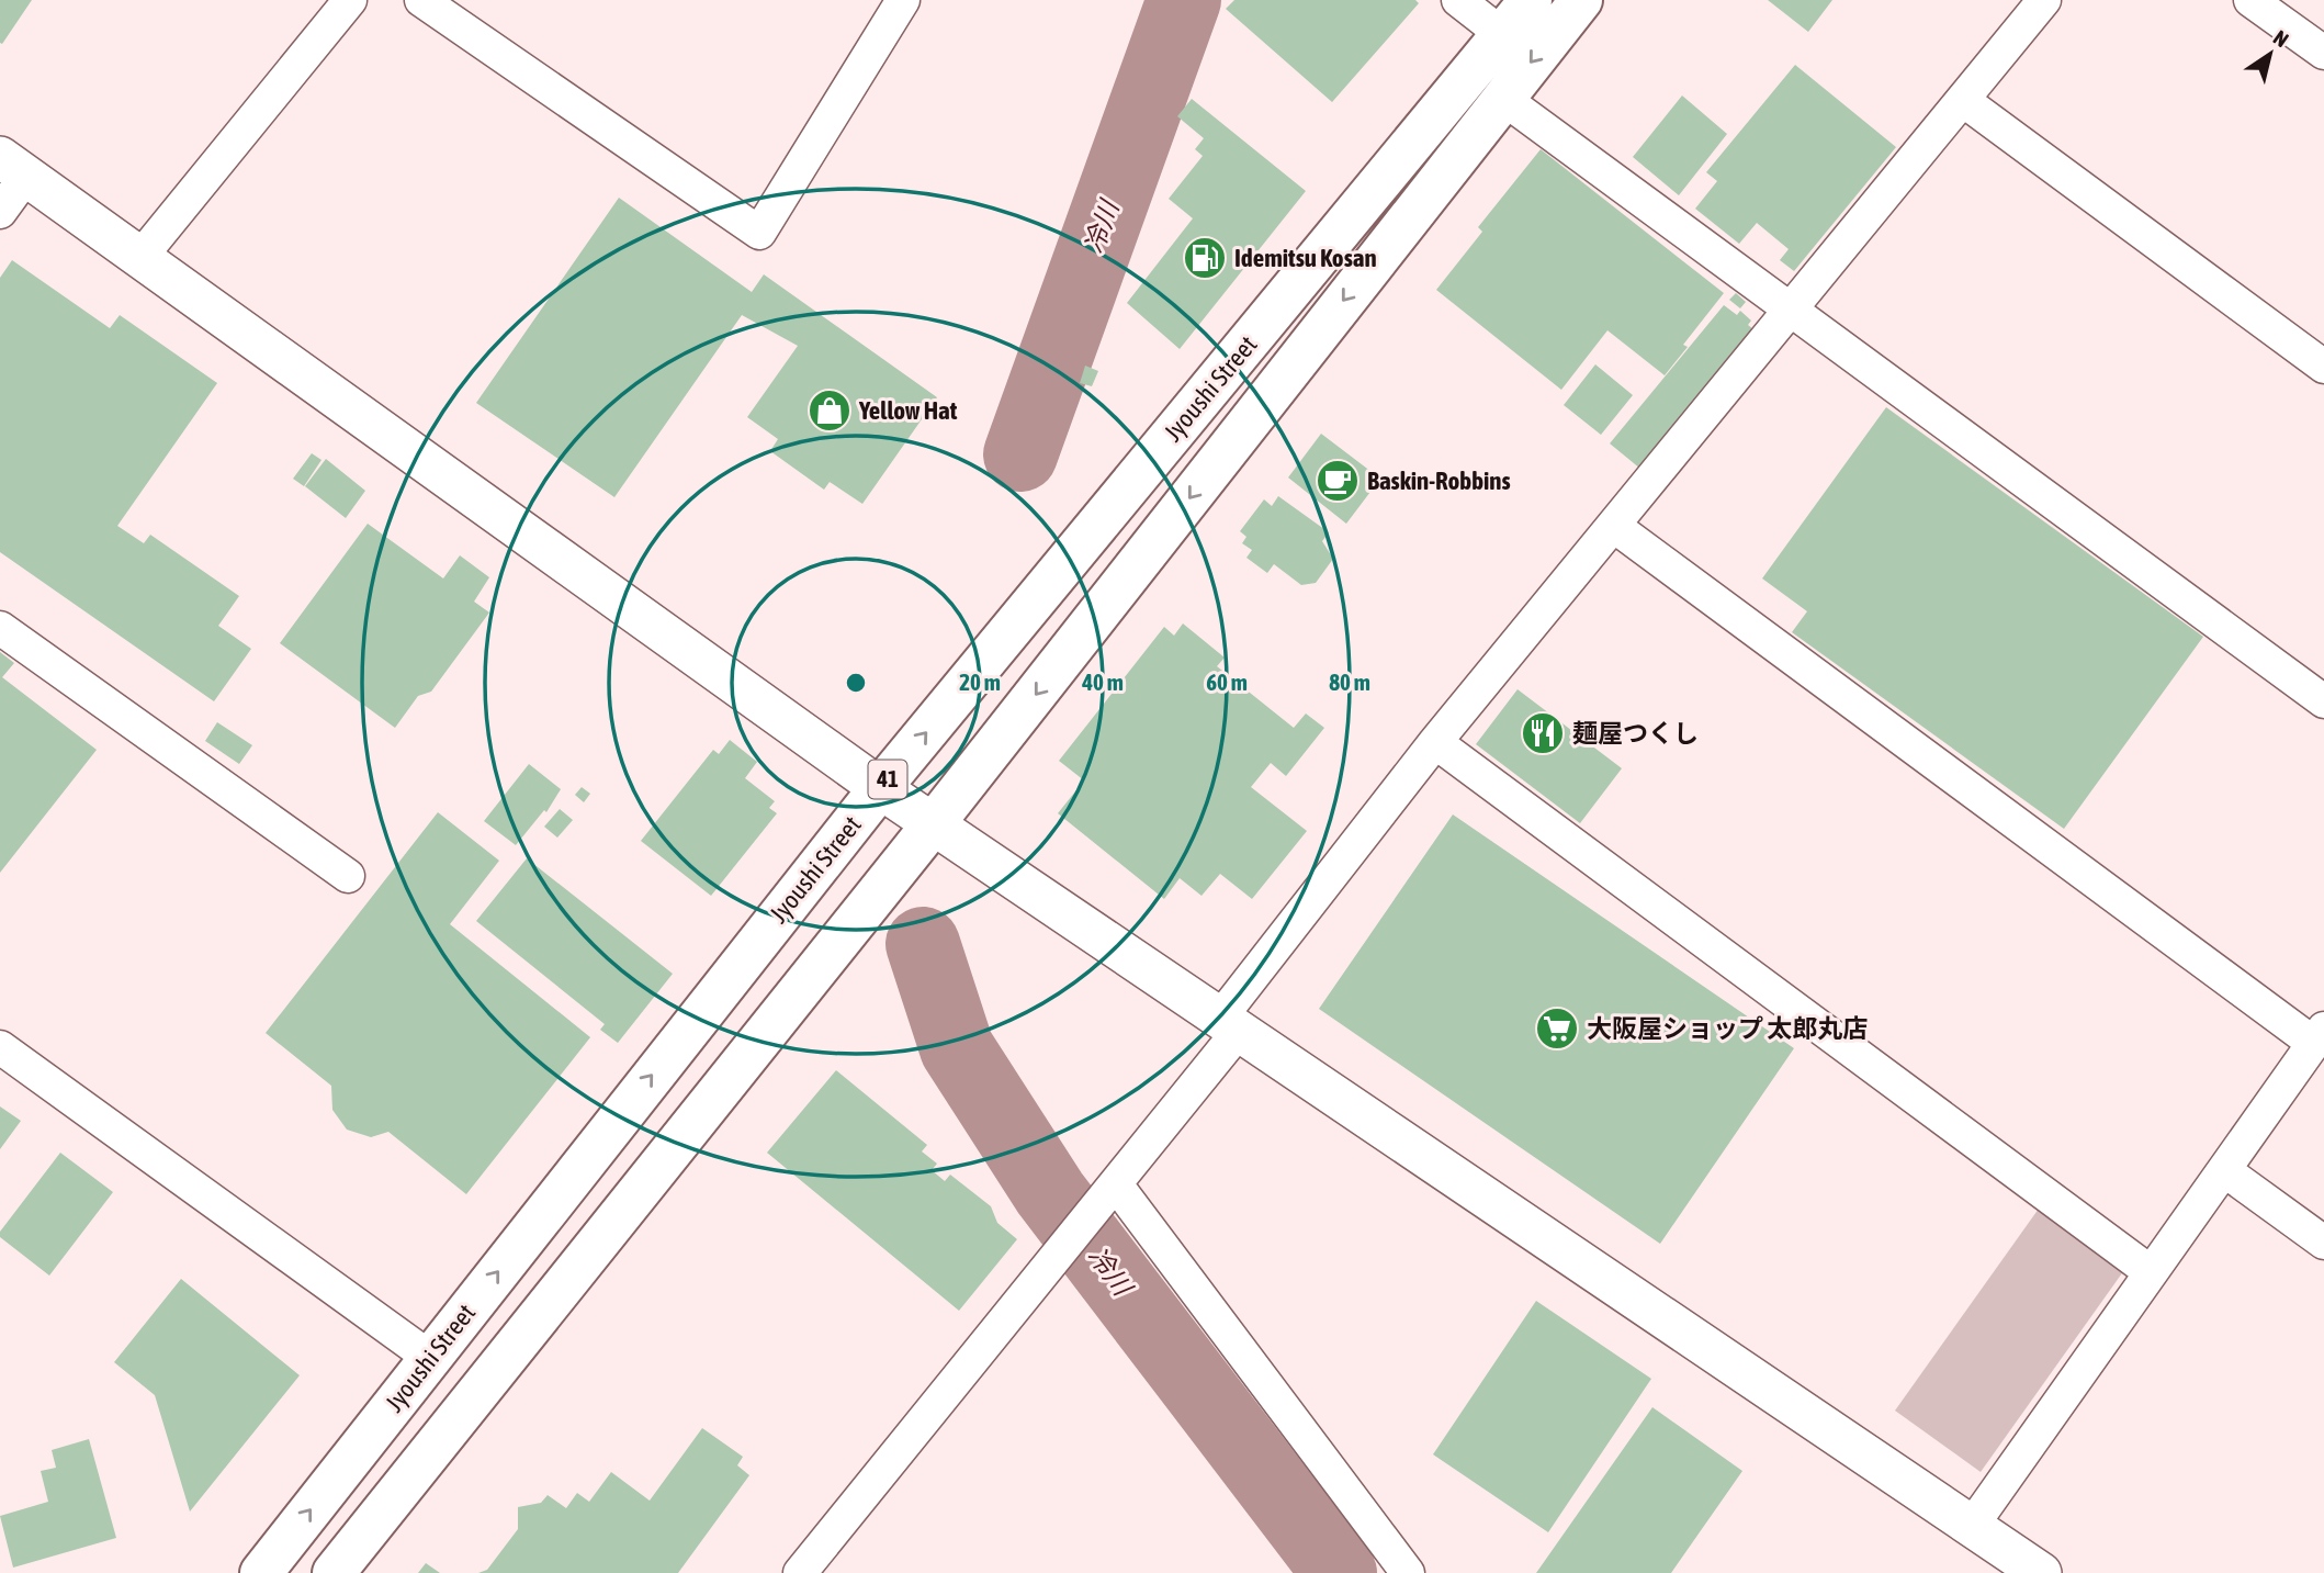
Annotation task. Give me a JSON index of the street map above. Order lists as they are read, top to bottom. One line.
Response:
{"streets":{"highway":["Jyoushi Street","41"]},"water":["冷川"],"places":{"fuel station":["Idemitsu Kosan"],"shop":["Yellow Hat"],"cafe":["Baskin-Robbins"],"restaurant":["麺屋つくし"],"supermarket":["大阪屋ショップ 太郎丸店"]},"north":"top right","rings":["20 m","40 m","60 m","80 m"]}
